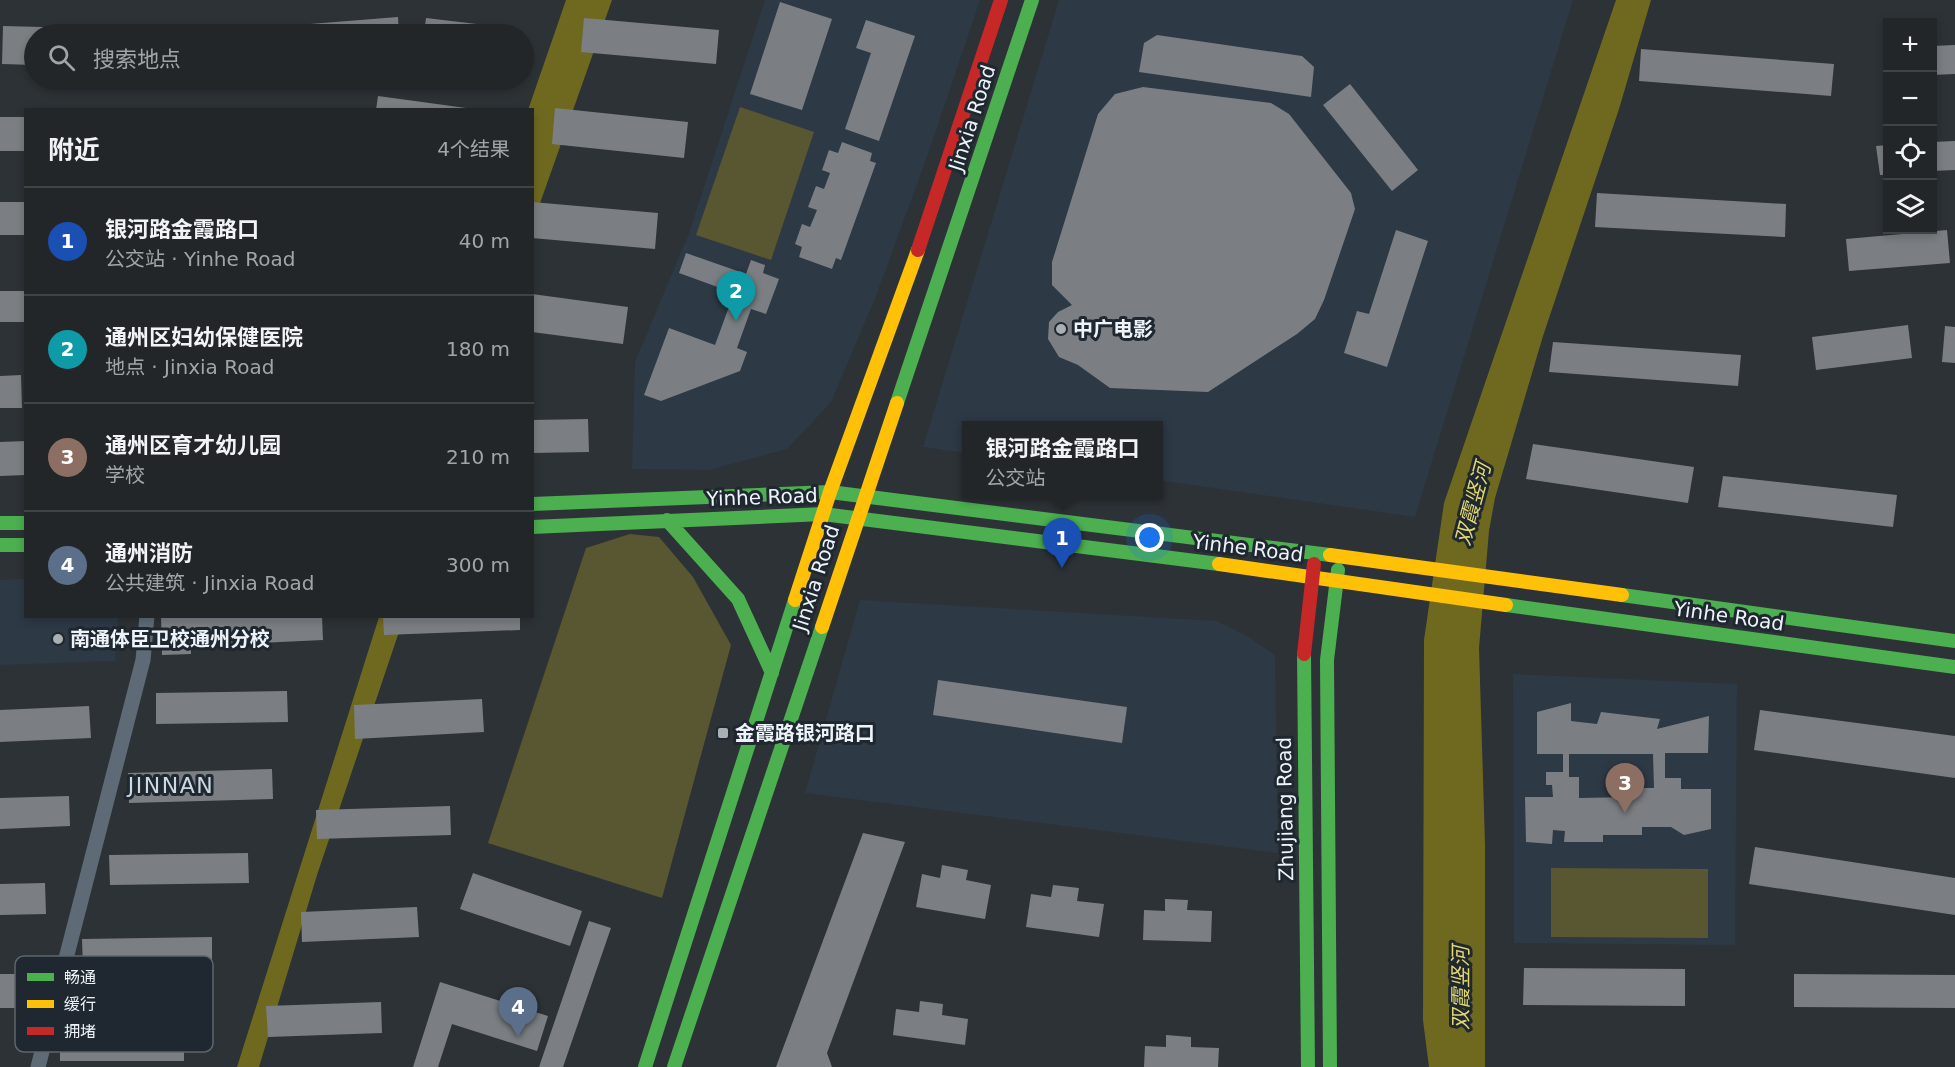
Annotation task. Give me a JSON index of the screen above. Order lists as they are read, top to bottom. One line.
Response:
{"streets":{"main road":["Jinxia Road","Yinhe Road","Zhujiang Road"]},"crossings":[["Jinxia Road","Yinhe Road"],["Yinhe Road","Zhujiang Road"]],"districts":["JINNAN"],"water":["双霞竖河"],"places":{"other":["中广电影","南通体臣卫校通州分校"],"transit":["金霞路银河路口"]},"legend":["畅通","缓行","拥堵"],"page":{"map_buttons":["+","−"],"search":"搜索地点","heading":["附近","4个结果"],"list":[{"mark":"1","name":"银河路金霞路口","note":"公交站 · Yinhe Road","value":"40 m"},{"mark":"2","name":"通州区妇幼保健医院","note":"地点 · Jinxia Road","value":"180 m"},{"mark":"3","name":"通州区育才幼儿园","note":"学校","value":"210 m"},{"mark":"4","name":"通州消防","note":"公共建筑 · Jinxia Road","value":"300 m"}],"pins":["2","1","3","4"],"popup":["银河路金霞路口","公交站"]}}
